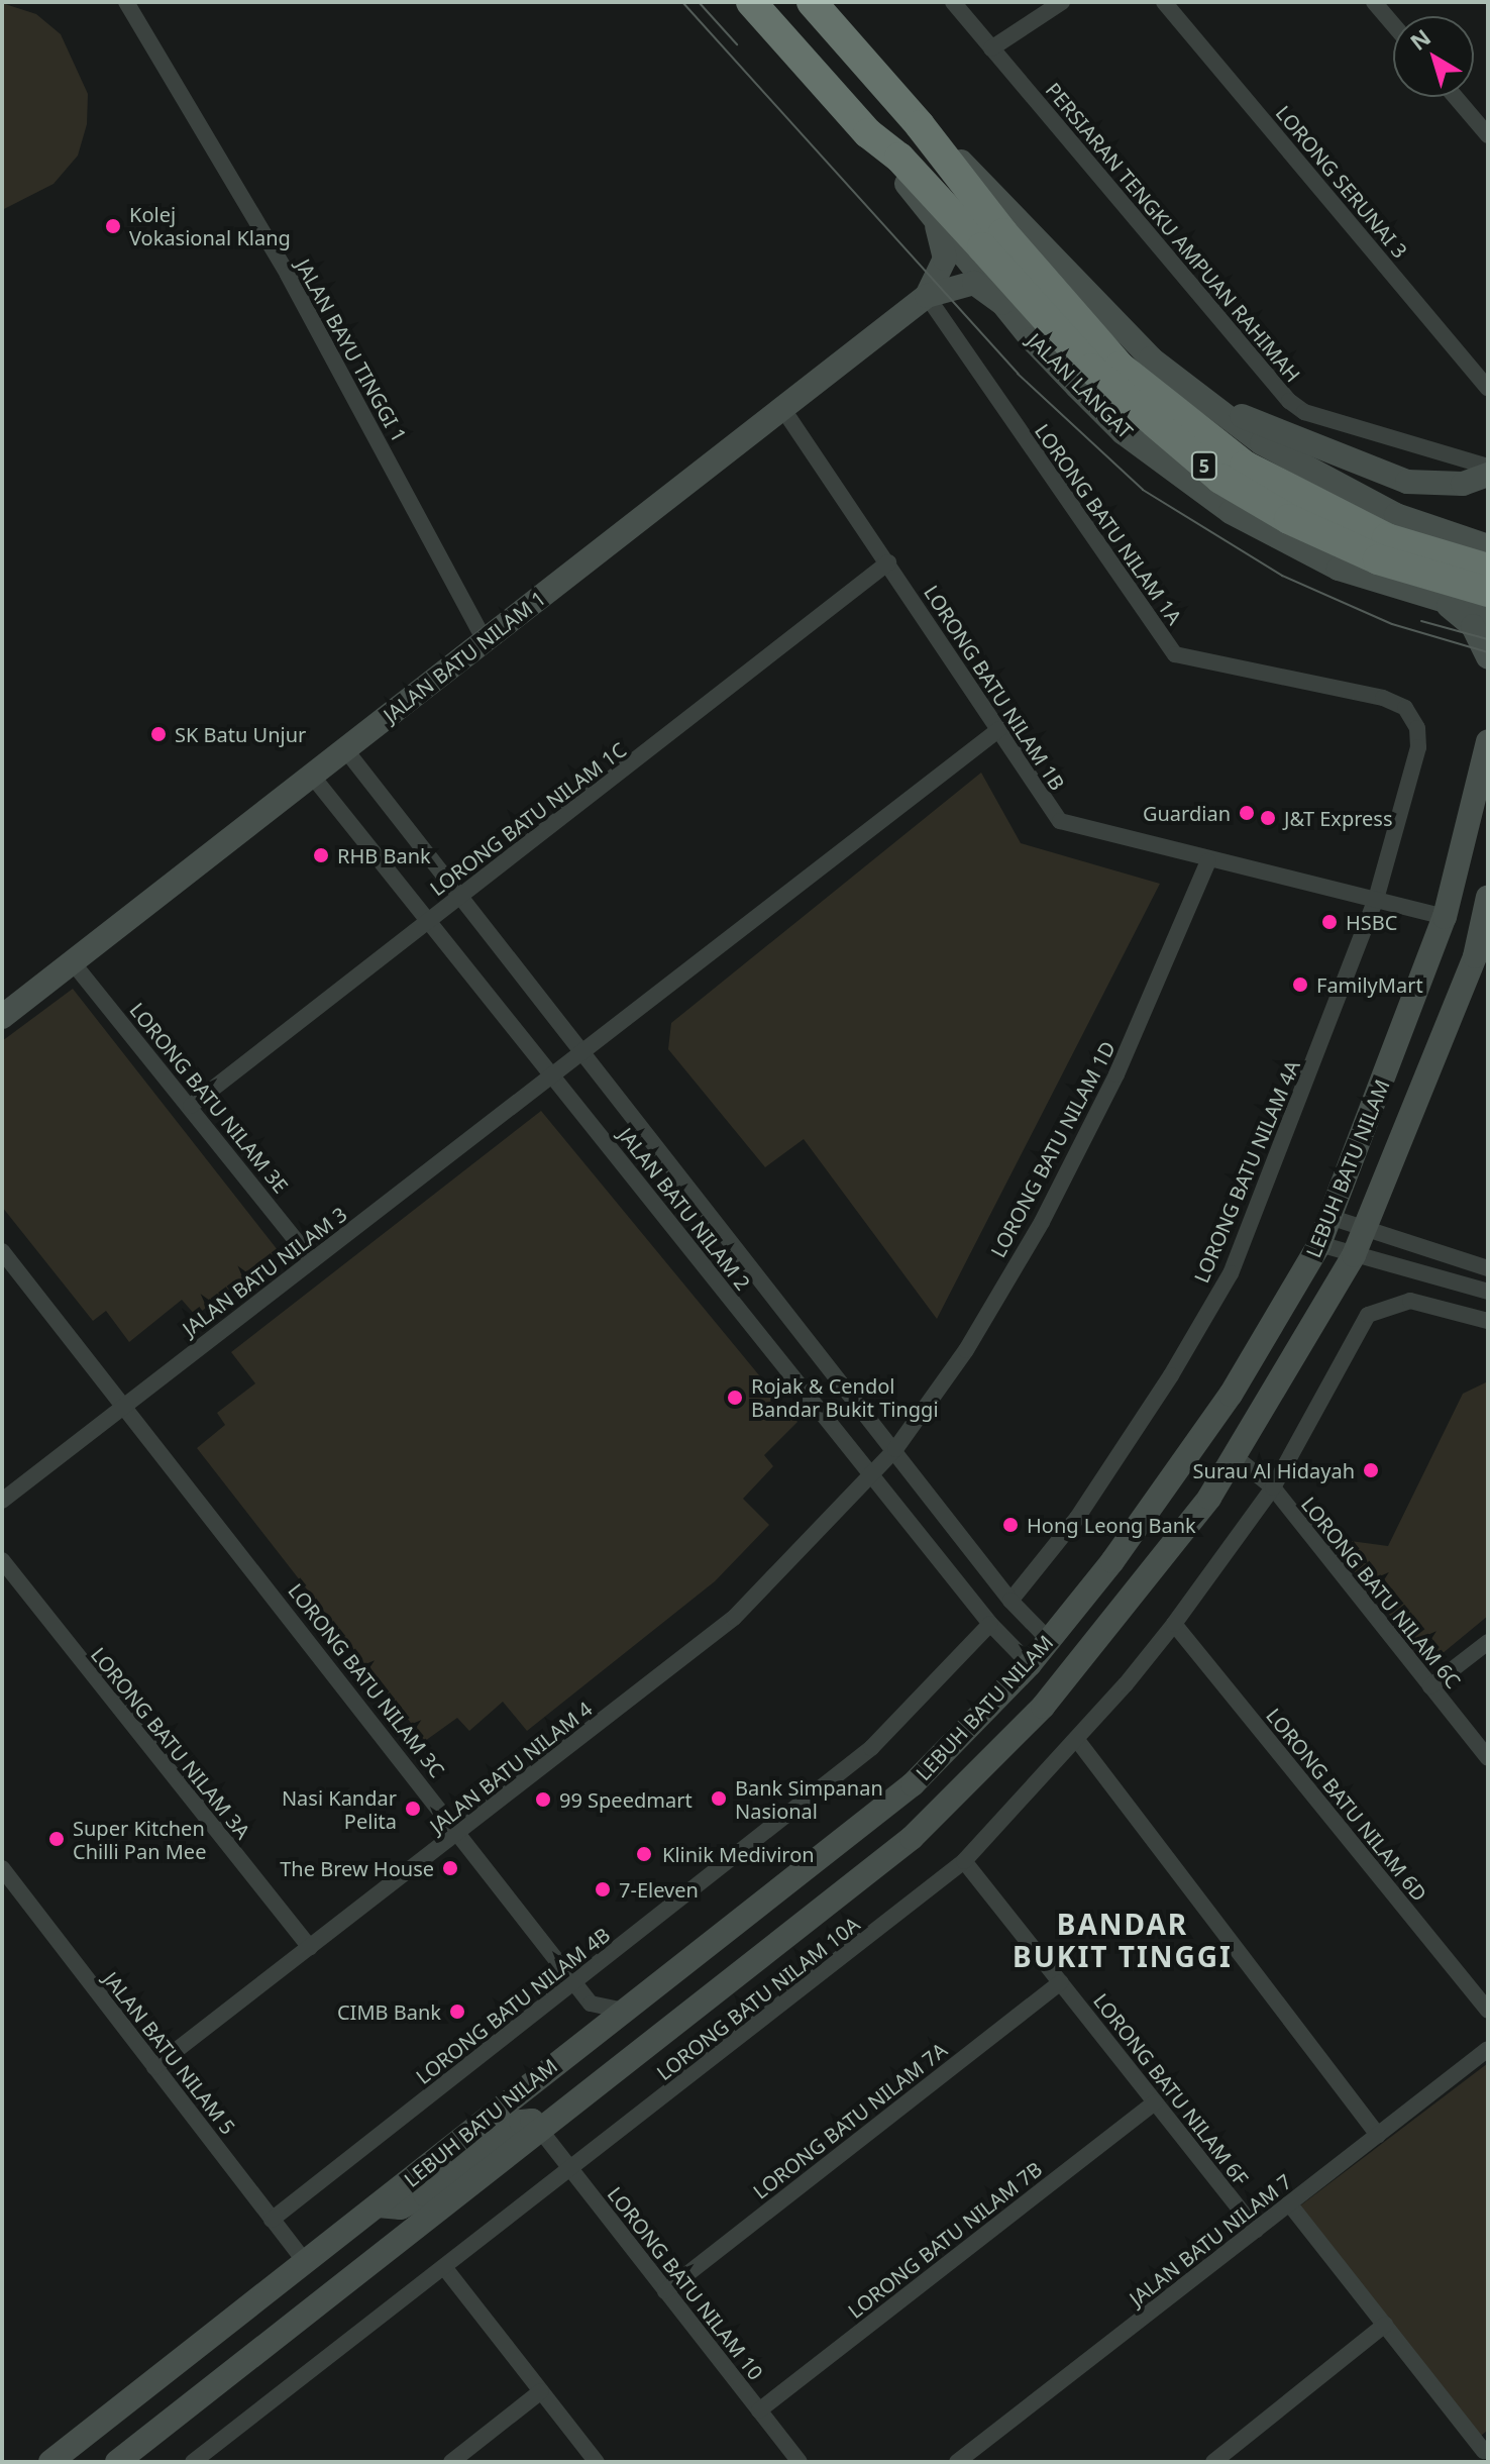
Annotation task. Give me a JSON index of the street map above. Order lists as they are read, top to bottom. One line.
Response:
{"streets":{"highway":["JALAN LANGAT","5"],"main road":["JALAN BATU NILAM 1","LEBUH BATU NILAM"],"street":["LORONG SERUNAI 3","PERSIARAN TENGKU AMPUAN RAHIMAH","JALAN BAYU TINGGI 1","LORONG BATU NILAM 1A","LORONG BATU NILAM 1B","LORONG BATU NILAM 1C","LORONG BATU NILAM 3E","LORONG BATU NILAM 1D","LORONG BATU NILAM 4A","JALAN BATU NILAM 2","JALAN BATU NILAM 3","LORONG BATU NILAM 6C","LORONG BATU NILAM 3C","LORONG BATU NILAM 3A","JALAN BATU NILAM 4","LORONG BATU NILAM 6D","LORONG BATU NILAM 10A","LORONG BATU NILAM 4B","JALAN BATU NILAM 5","LORONG BATU NILAM 6F","LORONG BATU NILAM 7A","LORONG BATU NILAM 7B","JALAN BATU NILAM 7","LORONG BATU NILAM 10"]},"crossings":[["JALAN BAYU TINGGI 1","JALAN BATU NILAM 1"],["LORONG BATU NILAM 1A","JALAN BATU NILAM 1"],["LORONG BATU NILAM 1A","LORONG BATU NILAM 1B"],["LORONG BATU NILAM 1A","LORONG BATU NILAM 4A"],["JALAN BATU NILAM 1","LORONG BATU NILAM 1B"],["JALAN BATU NILAM 1","LORONG BATU NILAM 3E"],["JALAN BATU NILAM 1","JALAN BATU NILAM 2"],["LORONG BATU NILAM 1B","LORONG BATU NILAM 1C"],["LORONG BATU NILAM 1B","LORONG BATU NILAM 1D"],["LORONG BATU NILAM 1B","LEBUH BATU NILAM"],["LORONG BATU NILAM 1B","LORONG BATU NILAM 4A"],["LORONG BATU NILAM 1C","LORONG BATU NILAM 3E"],["LORONG BATU NILAM 1C","JALAN BATU NILAM 2"],["LORONG BATU NILAM 3E","JALAN BATU NILAM 3"],["LORONG BATU NILAM 1D","JALAN BATU NILAM 2"],["LORONG BATU NILAM 1D","JALAN BATU NILAM 4"],["LEBUH BATU NILAM","JALAN BATU NILAM 2"],["LEBUH BATU NILAM","LORONG BATU NILAM 6C"],["LEBUH BATU NILAM","LORONG BATU NILAM 3C"],["LEBUH BATU NILAM","JALAN BATU NILAM 5"],["LEBUH BATU NILAM","LORONG BATU NILAM 10"],["LORONG BATU NILAM 4A","JALAN BATU NILAM 2"],["JALAN BATU NILAM 2","JALAN BATU NILAM 3"],["JALAN BATU NILAM 2","JALAN BATU NILAM 4"],["JALAN BATU NILAM 2","LORONG BATU NILAM 4B"],["JALAN BATU NILAM 3","LORONG BATU NILAM 3C"],["LORONG BATU NILAM 6C","LORONG BATU NILAM 10A"],["LORONG BATU NILAM 3C","JALAN BATU NILAM 4"],["LORONG BATU NILAM 3C","LORONG BATU NILAM 4B"],["LORONG BATU NILAM 3A","JALAN BATU NILAM 4"],["JALAN BATU NILAM 4","JALAN BATU NILAM 5"],["LORONG BATU NILAM 6D","LORONG BATU NILAM 10A"],["LORONG BATU NILAM 10A","LORONG BATU NILAM 6F"],["LORONG BATU NILAM 10A","LORONG BATU NILAM 10"],["LORONG BATU NILAM 4B","JALAN BATU NILAM 5"],["LORONG BATU NILAM 6F","LORONG BATU NILAM 7A"],["LORONG BATU NILAM 6F","LORONG BATU NILAM 7B"],["LORONG BATU NILAM 6F","JALAN BATU NILAM 7"],["LORONG BATU NILAM 7A","LORONG BATU NILAM 10"],["LORONG BATU NILAM 7B","LORONG BATU NILAM 10"]],"districts":["BANDAR BUKIT TINGGI"],"places":["Kolej Vokasional Klang","SK Batu Unjur","Guardian","J&T Express","RHB Bank","HSBC","FamilyMart","Rojak & Cendol Bandar Bukit Tinggi","Surau Al Hidayah","Hong Leong Bank","Bank Simpanan Nasional","99 Speedmart","Nasi Kandar Pelita","Super Kitchen Chilli Pan Mee","Klinik Mediviron","The Brew House","7-Eleven","CIMB Bank"],"north":"top left"}
